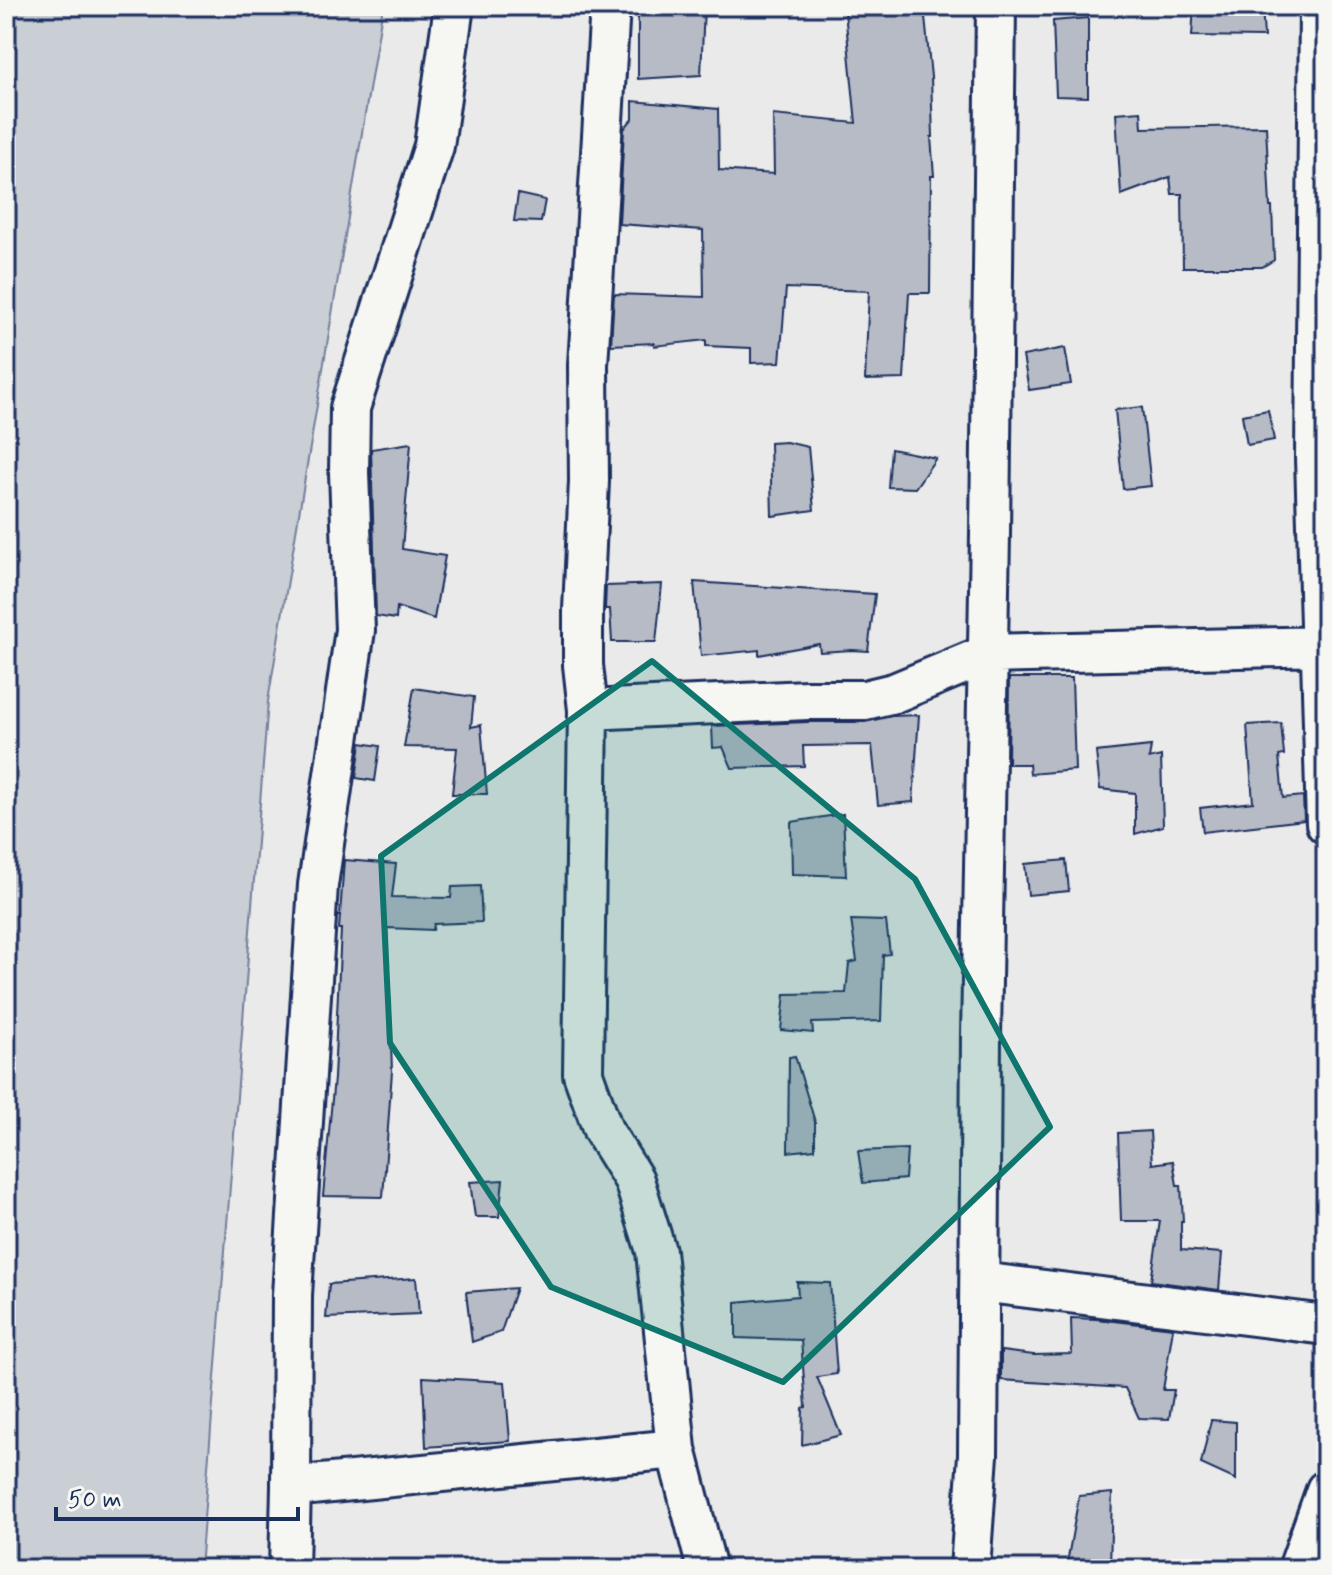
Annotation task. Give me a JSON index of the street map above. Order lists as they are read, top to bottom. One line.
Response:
{"scale_bar":"50 m"}
